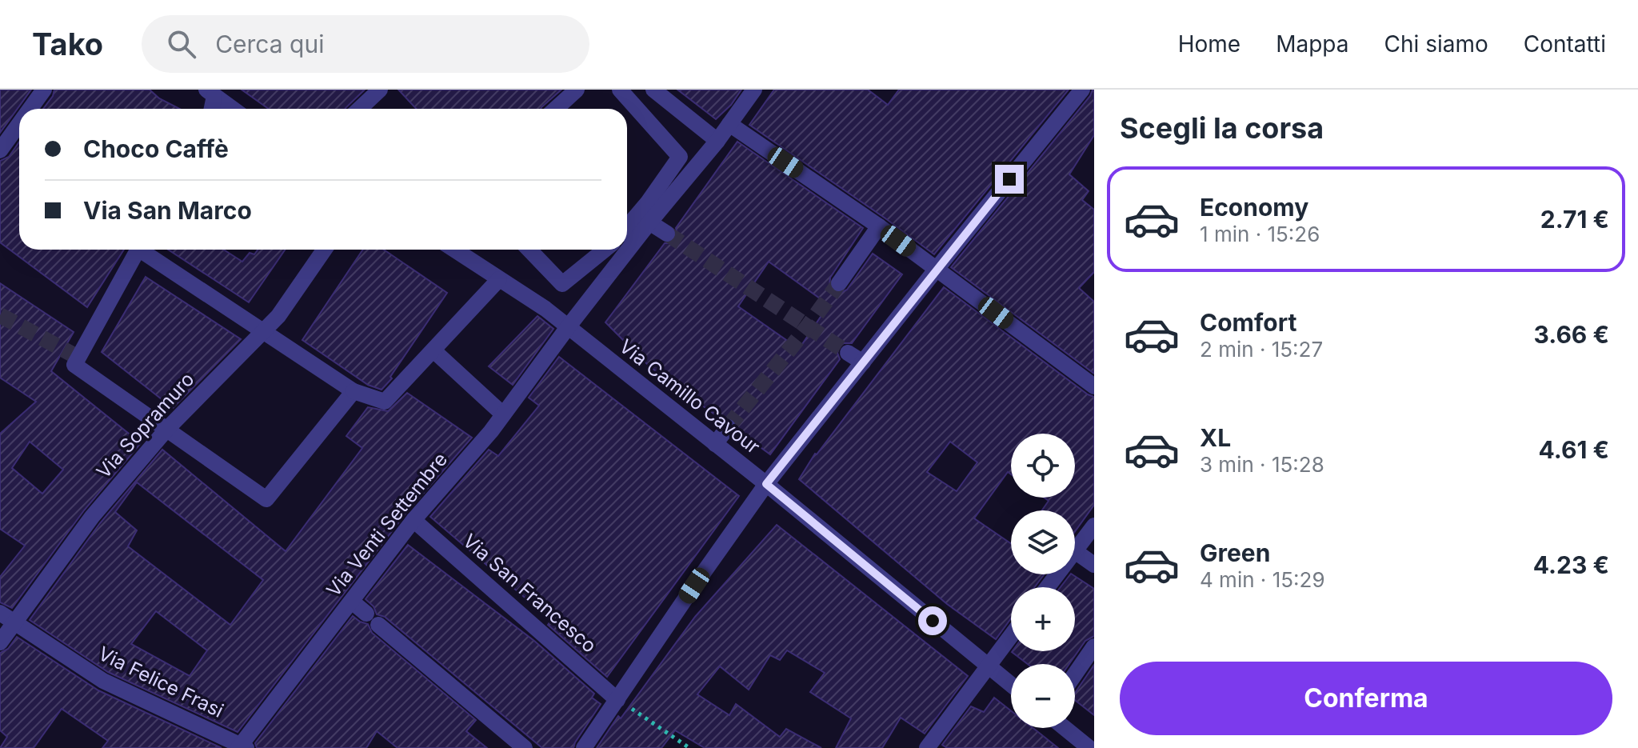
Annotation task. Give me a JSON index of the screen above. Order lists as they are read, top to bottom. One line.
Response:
{"streets":{"street":["Via Camillo Cavour","Via Sopramuro","Via Venti Settembre","Via San Francesco","Via Felice Frasi"]},"crossings":[["Via Camillo Cavour","Via Venti Settembre"],["Via Sopramuro","Via Felice Frasi"],["Via Venti Settembre","Via San Francesco"],["Via Venti Settembre","Via Felice Frasi"]],"page":{"header":"Tako","search":"Cerca qui","nav":["Home","Mappa","Chi siamo","Contatti"],"heading":"Scegli la corsa","banner":["Choco Caffè","Via San Marco"],"list":[{"name":"Economy","note":"1 min · 15:26","value":"2.71 €"},{"name":"Comfort","note":"2 min · 15:27","value":"3.66 €"},{"name":"XL","note":"3 min · 15:28","value":"4.61 €"},{"name":"Green","note":"4 min · 15:29","value":"4.23 €"}],"map_buttons":["+","−"],"buttons":"Conferma"}}
